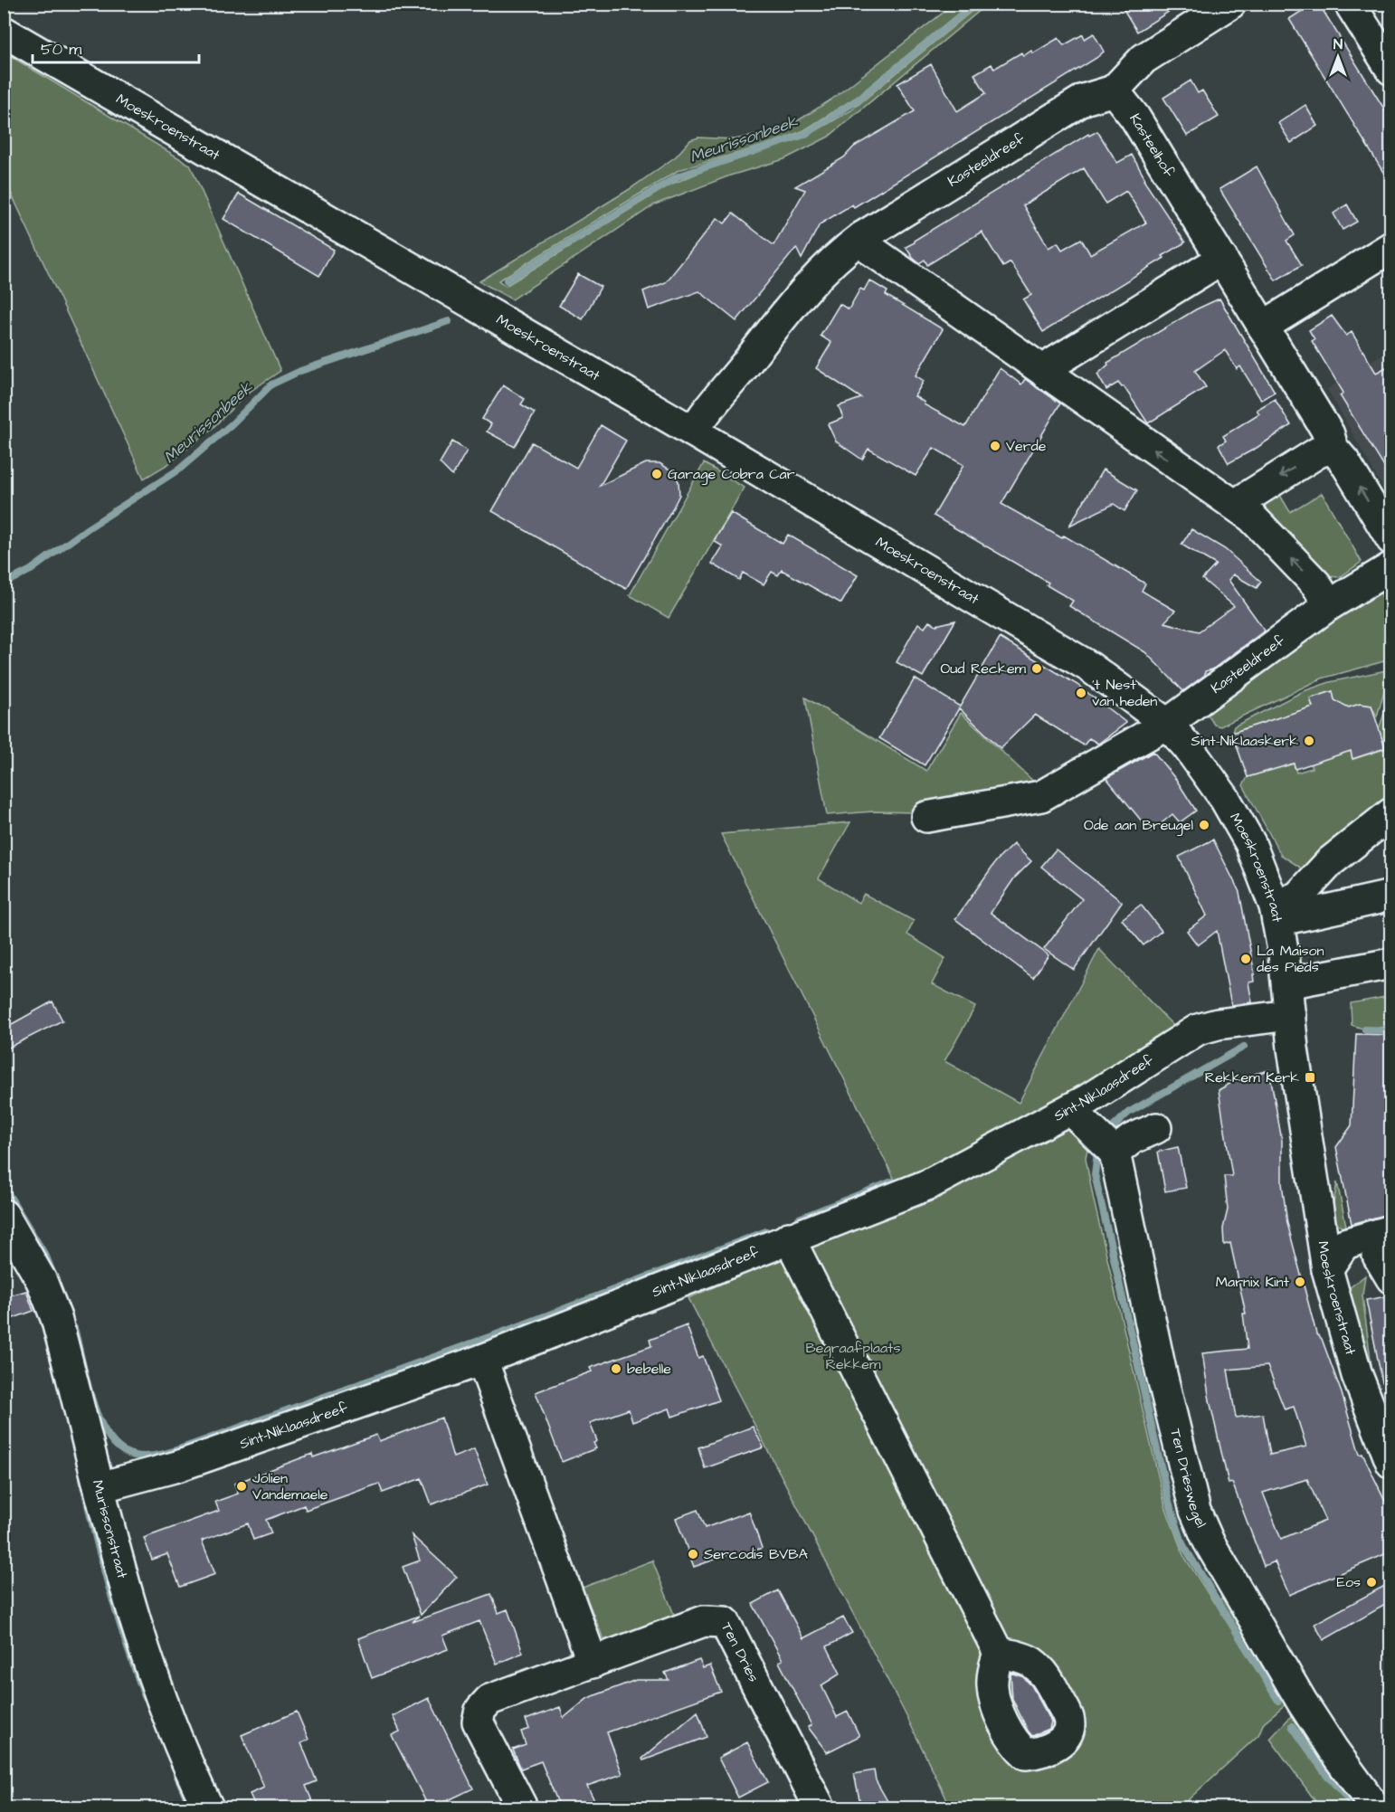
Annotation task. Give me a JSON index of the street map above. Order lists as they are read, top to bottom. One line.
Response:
{"streets":{"street":["Moeskroenstraat","Kasteelhof","Kasteeldreef","Sint-Niklaasdreef","Ten Drieswegel","Murissonstraat","Ten Dries"]},"crossings":[["Moeskroenstraat","Kasteeldreef"],["Moeskroenstraat","Sint-Niklaasdreef"],["Kasteelhof","Kasteeldreef"],["Sint-Niklaasdreef","Murissonstraat"]],"water":["Meurissonbeek"],"parks":["Begraafplaats Rekkem"],"places":{"other":["Verde","Garage Cobra Car","Oud Reckem","'t Nest van heden","Sint-Niklaaskerk","Ode aan Breugel","La Maison des Pieds","Marnix Kint","bebelle","Jolien Vandemaele","Sercodis BVBA","Eos"],"transit":["Rekkem Kerk"]},"scale_bar":"50 m","north":"top"}
